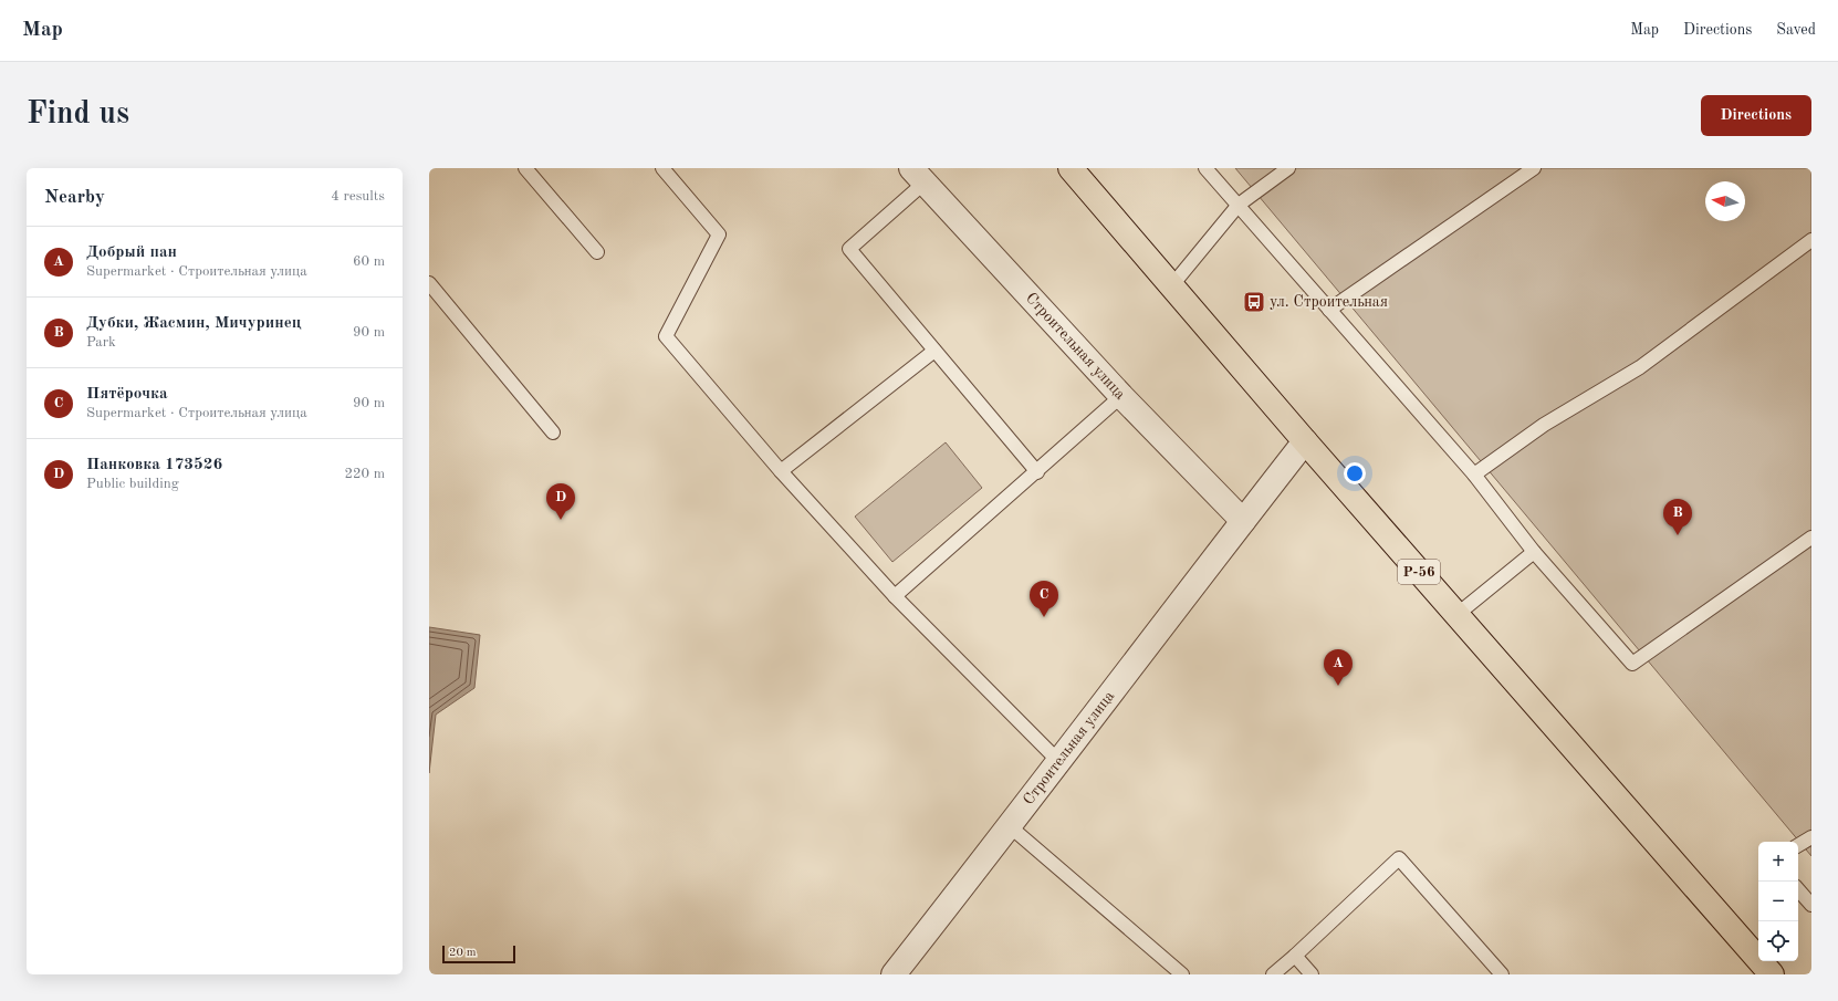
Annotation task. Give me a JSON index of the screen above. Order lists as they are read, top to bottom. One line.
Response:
{"streets":{"main road":["Р-56"],"street":["Строительная улица"]},"crossings":[["Строительная улица","Р-56"]],"places":{"bus stop":["ул. Строительная"]},"scale_bar":"20 m","north":"left","page":{"header":"Map","nav":["Map","Directions","Saved"],"buttons":"Directions","title":"Find us","heading":["Nearby","4 results"],"list":[{"mark":"A","name":"Добрый пан","note":"Supermarket · Строительная улица","value":"60 m"},{"mark":"B","name":"Дубки, Жасмин, Мичуринец","note":"Park","value":"90 m"},{"mark":"C","name":"Пятёрочка","note":"Supermarket · Строительная улица","value":"90 m"},{"mark":"D","name":"Панковка 173526","note":"Public building","value":"220 m"}],"pins":["D","B","C","A"],"map_buttons":["+","−"],"scale":"20 m"}}
